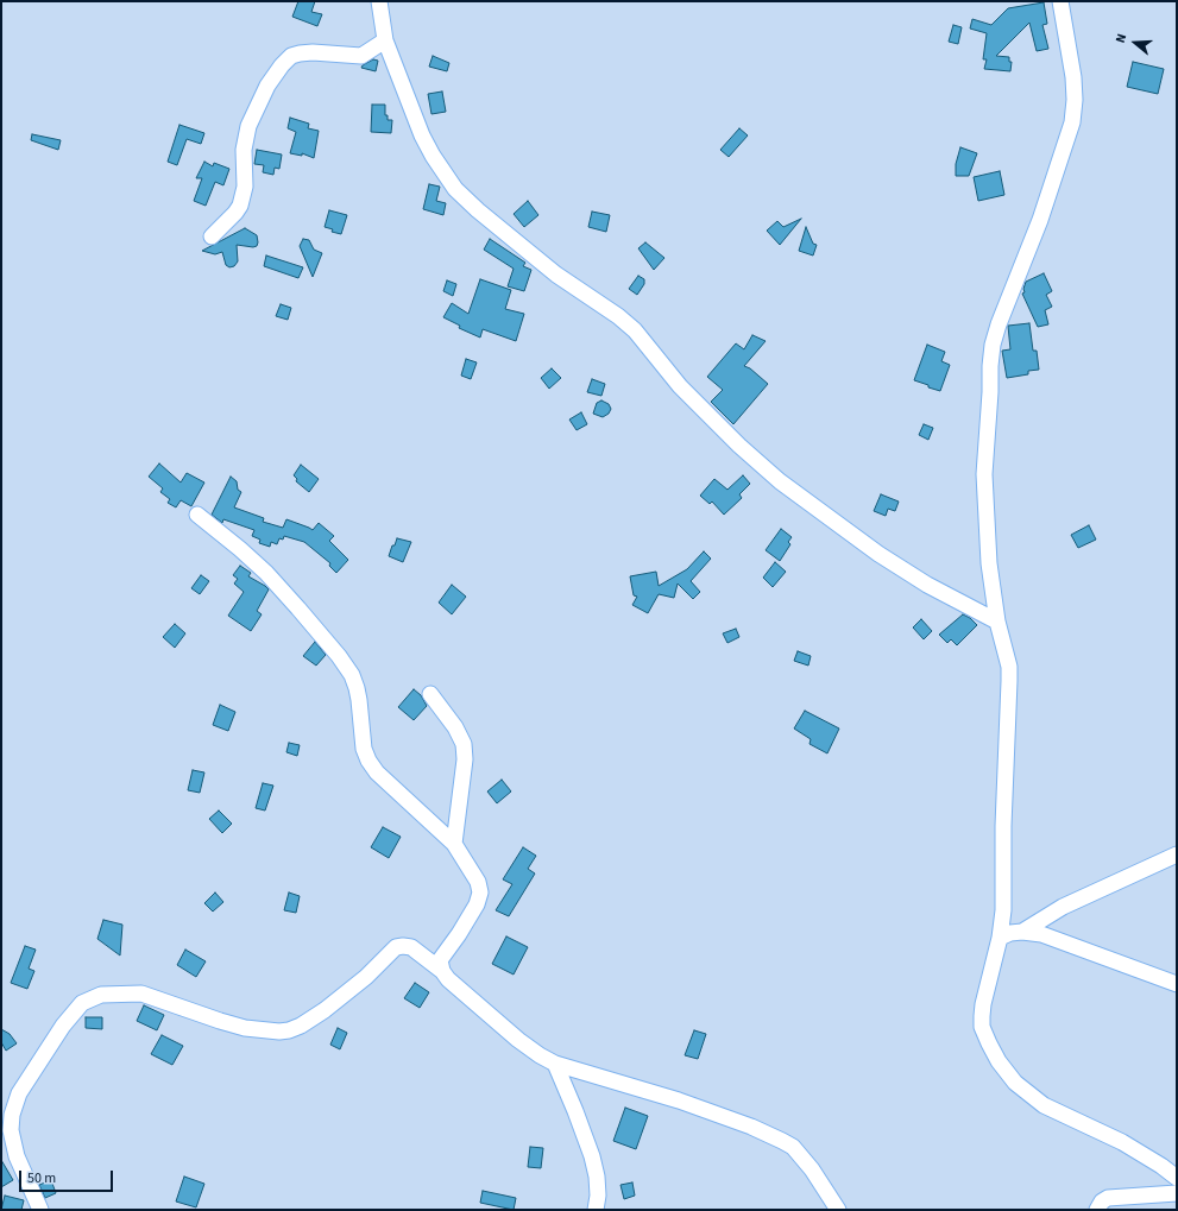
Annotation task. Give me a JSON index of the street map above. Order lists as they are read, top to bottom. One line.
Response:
{"scale_bar":"50 m","north":"left"}
